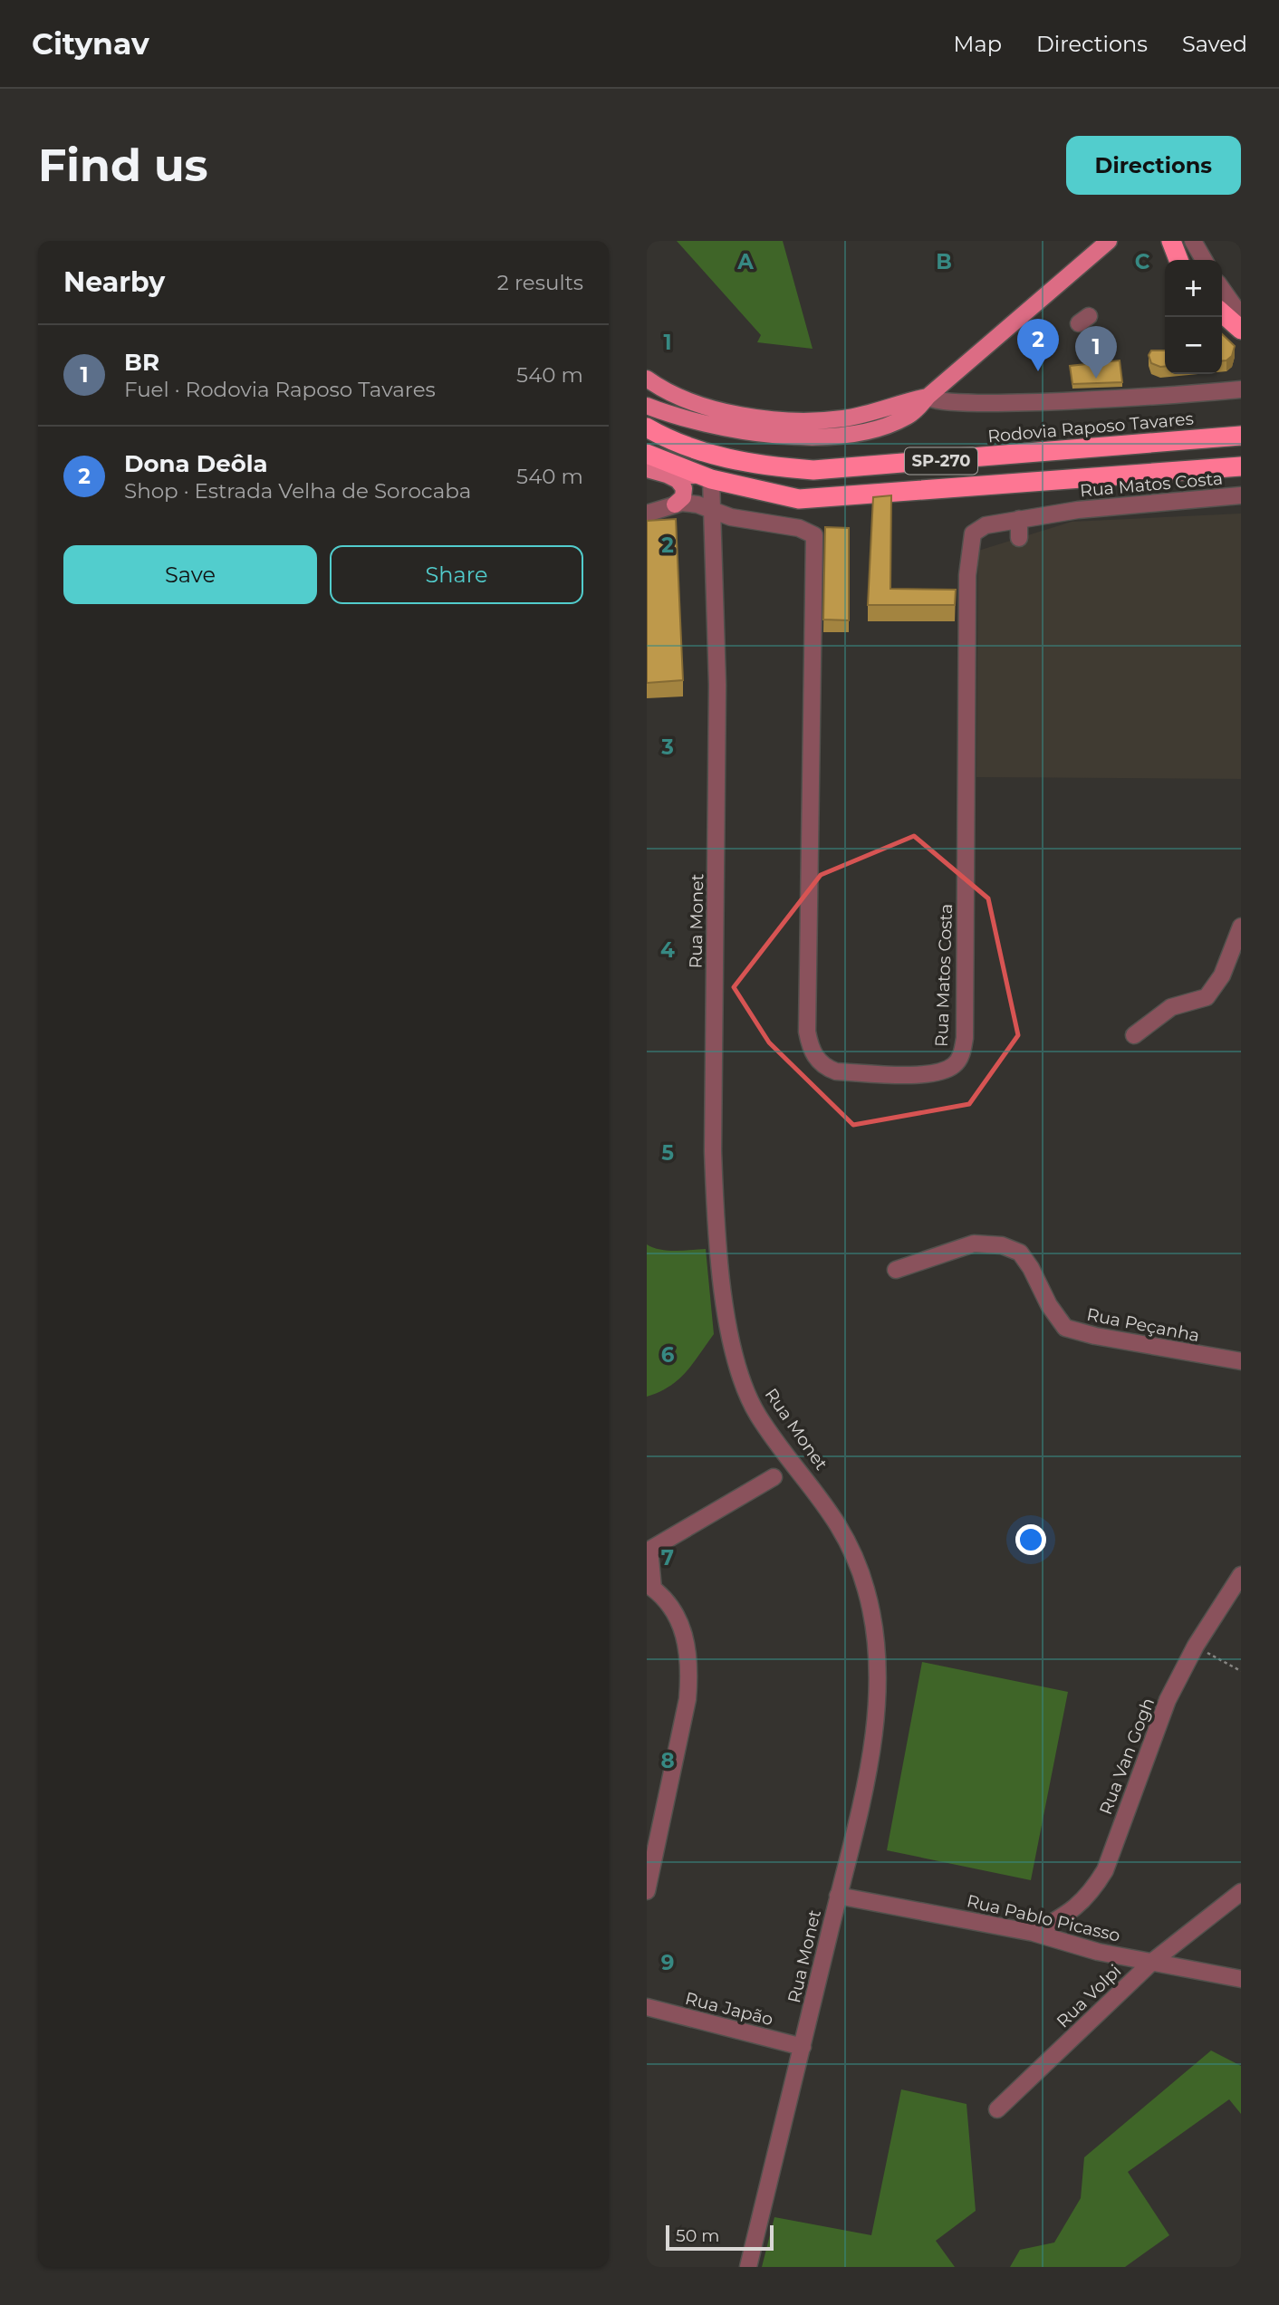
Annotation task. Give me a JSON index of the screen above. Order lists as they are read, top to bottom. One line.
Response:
{"streets":{"highway":["Rodovia Raposo Tavares","SP-270"],"street":["Rua Matos Costa","Rua Monet","Rua Peçanha","Rua Van Gogh","Rua Pablo Picasso","Rua Volpi","Rua Japão"]},"crossings":[["SP-270","Rua Monet"],["Rua Matos Costa","Rua Monet"],["Rua Monet","Rua Pablo Picasso"],["Rua Monet","Rua Japão"],["Rua Van Gogh","Rua Pablo Picasso"],["Rua Pablo Picasso","Rua Volpi"]],"scale_bar":"50 m","page":{"header":"Citynav","nav":["Map","Directions","Saved"],"buttons":["Directions",["Save","Share"]],"title":"Find us","heading":["Nearby","2 results"],"map_buttons":["+","−"],"pins":["2","1"],"list":[{"mark":"1","name":"BR","note":"Fuel · Rodovia Raposo Tavares","value":"540 m"},{"mark":"2","name":"Dona Deôla","note":"Shop · Estrada Velha de Sorocaba","value":"540 m"}],"scale":"50 m"},"grid":{"columns":["A","B","C"],"rows":["1","2","3","4","5","6","7","8","9"]}}
